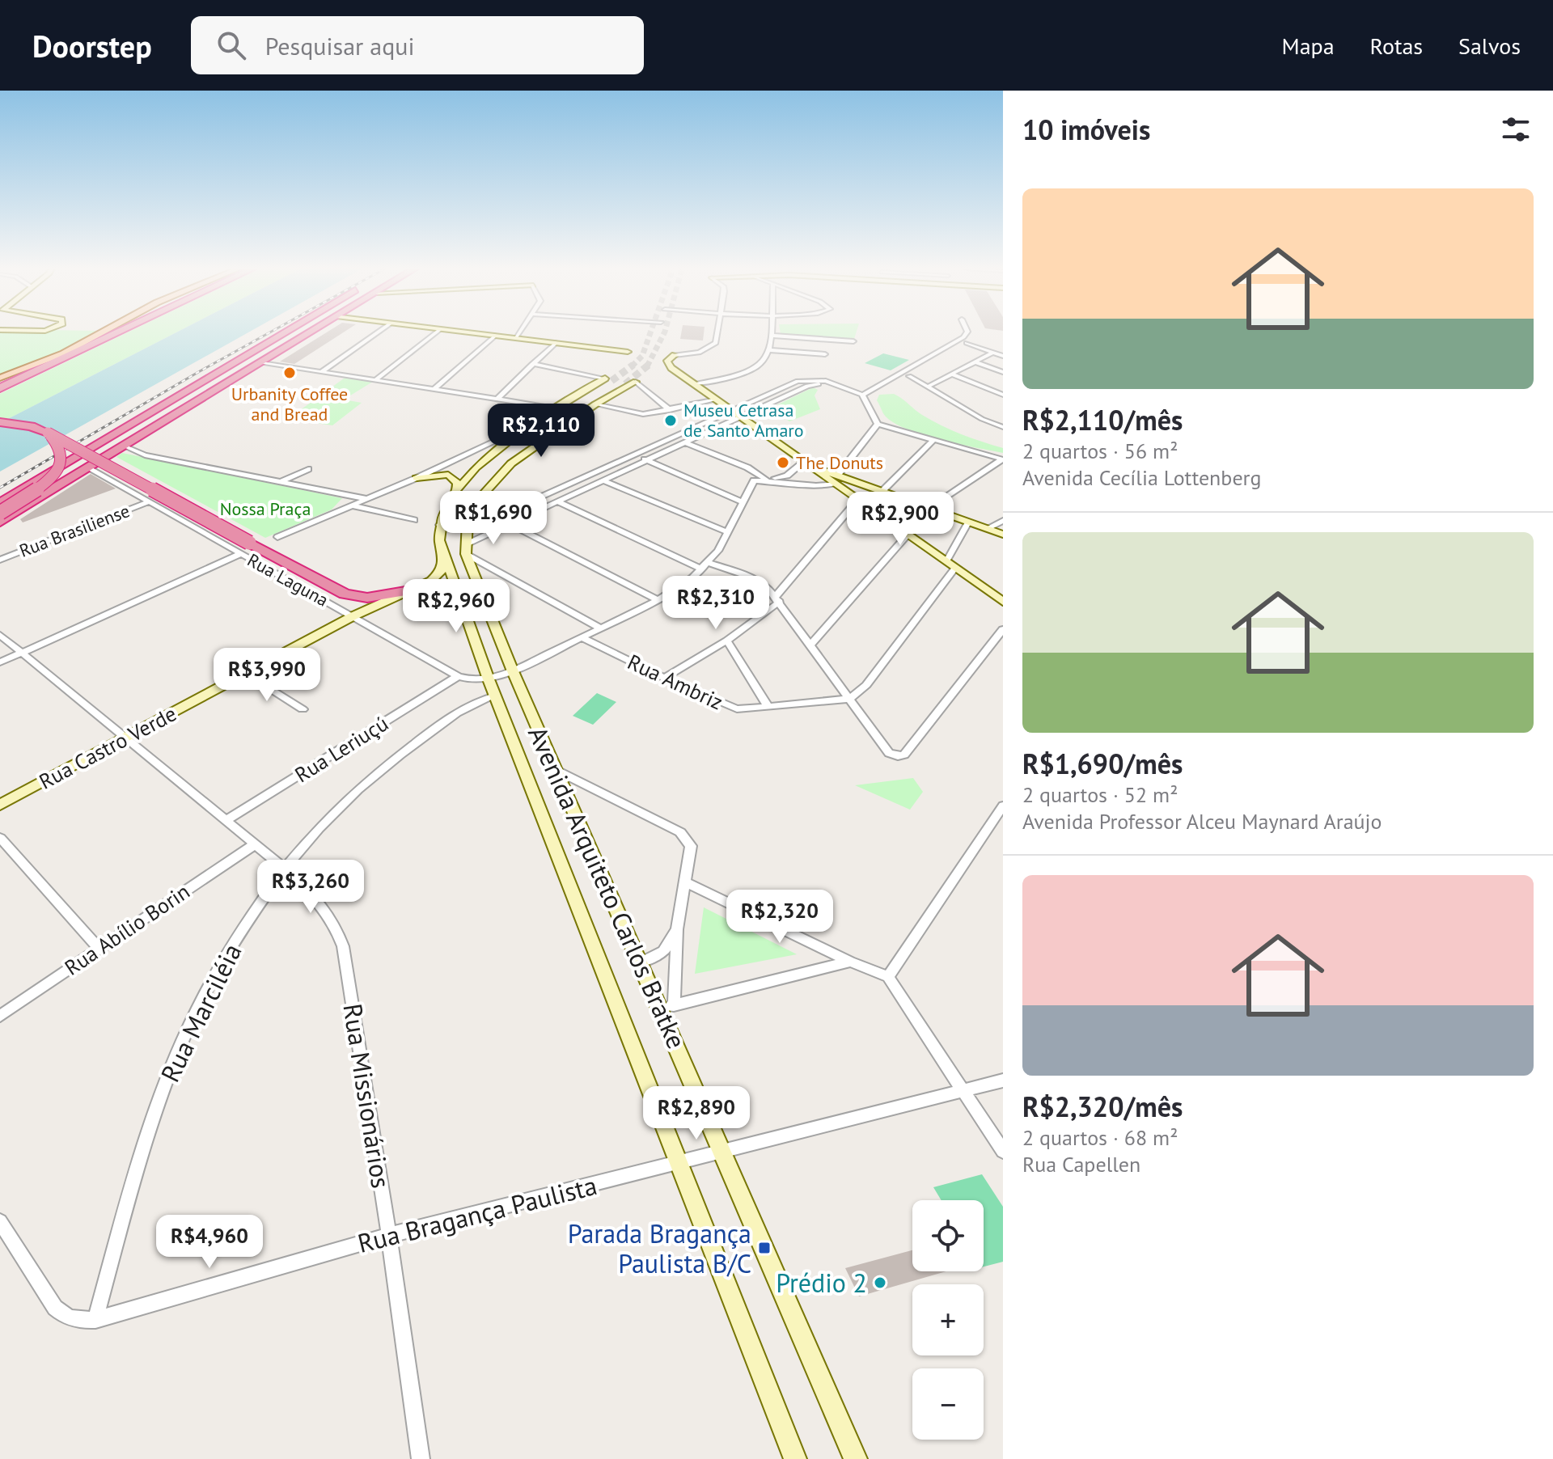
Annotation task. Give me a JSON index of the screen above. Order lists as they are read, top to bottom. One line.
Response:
{"streets":{"main road":["Rua Castro Verde","Avenida Arquiteto Carlos Bratke"],"street":["Rua Brasiliense","Rua Laguna","Rua Ambriz","Rua Leriuçú","Rua Abílio Borin","Rua Marciléia","Rua Missionários","Rua Bragança Paulista"]},"crossings":[["Rua Brasiliense","Rua Laguna"],["Rua Laguna","Rua Castro Verde"],["Rua Laguna","Rua Leriuçú"],["Rua Laguna","Avenida Arquiteto Carlos Bratke"],["Rua Castro Verde","Avenida Arquiteto Carlos Bratke"],["Rua Castro Verde","Rua Missionários"],["Rua Leriuçú","Rua Missionários"],["Avenida Arquiteto Carlos Bratke","Rua Marciléia"],["Avenida Arquiteto Carlos Bratke","Rua Bragança Paulista"],["Rua Abílio Borin","Rua Missionários"],["Rua Marciléia","Rua Missionários"],["Rua Marciléia","Rua Bragança Paulista"],["Rua Missionários","Rua Bragança Paulista"]],"parks":["Nossa Praça"],"places":{"other":["Urbanity Coffee and Bread","Museu Cetrasa de Santo Amaro","The Donuts","Prédio 2"],"transit":["Parada Bragança Paulista B/C"]},"page":{"header":"Doorstep","search":"Pesquisar aqui","nav":["Mapa","Rotas","Salvos"],"heading":"10 imóveis","list":[{"name":"R$2,110/mês","note":"2 quartos · 56 m² · Avenida Cecília Lottenberg"},{"name":"R$1,690/mês","note":"2 quartos · 52 m² · Avenida Professor Alceu Maynard Araújo"},{"name":"R$2,320/mês","note":"2 quartos · 68 m² · Rua Capellen"}],"price":["R$2,110","R$1,690","R$2,900","R$2,310","R$2,960","R$3,990","R$3,260","R$2,320","R$2,890","R$4,960"],"map_buttons":["+","−"]}}
